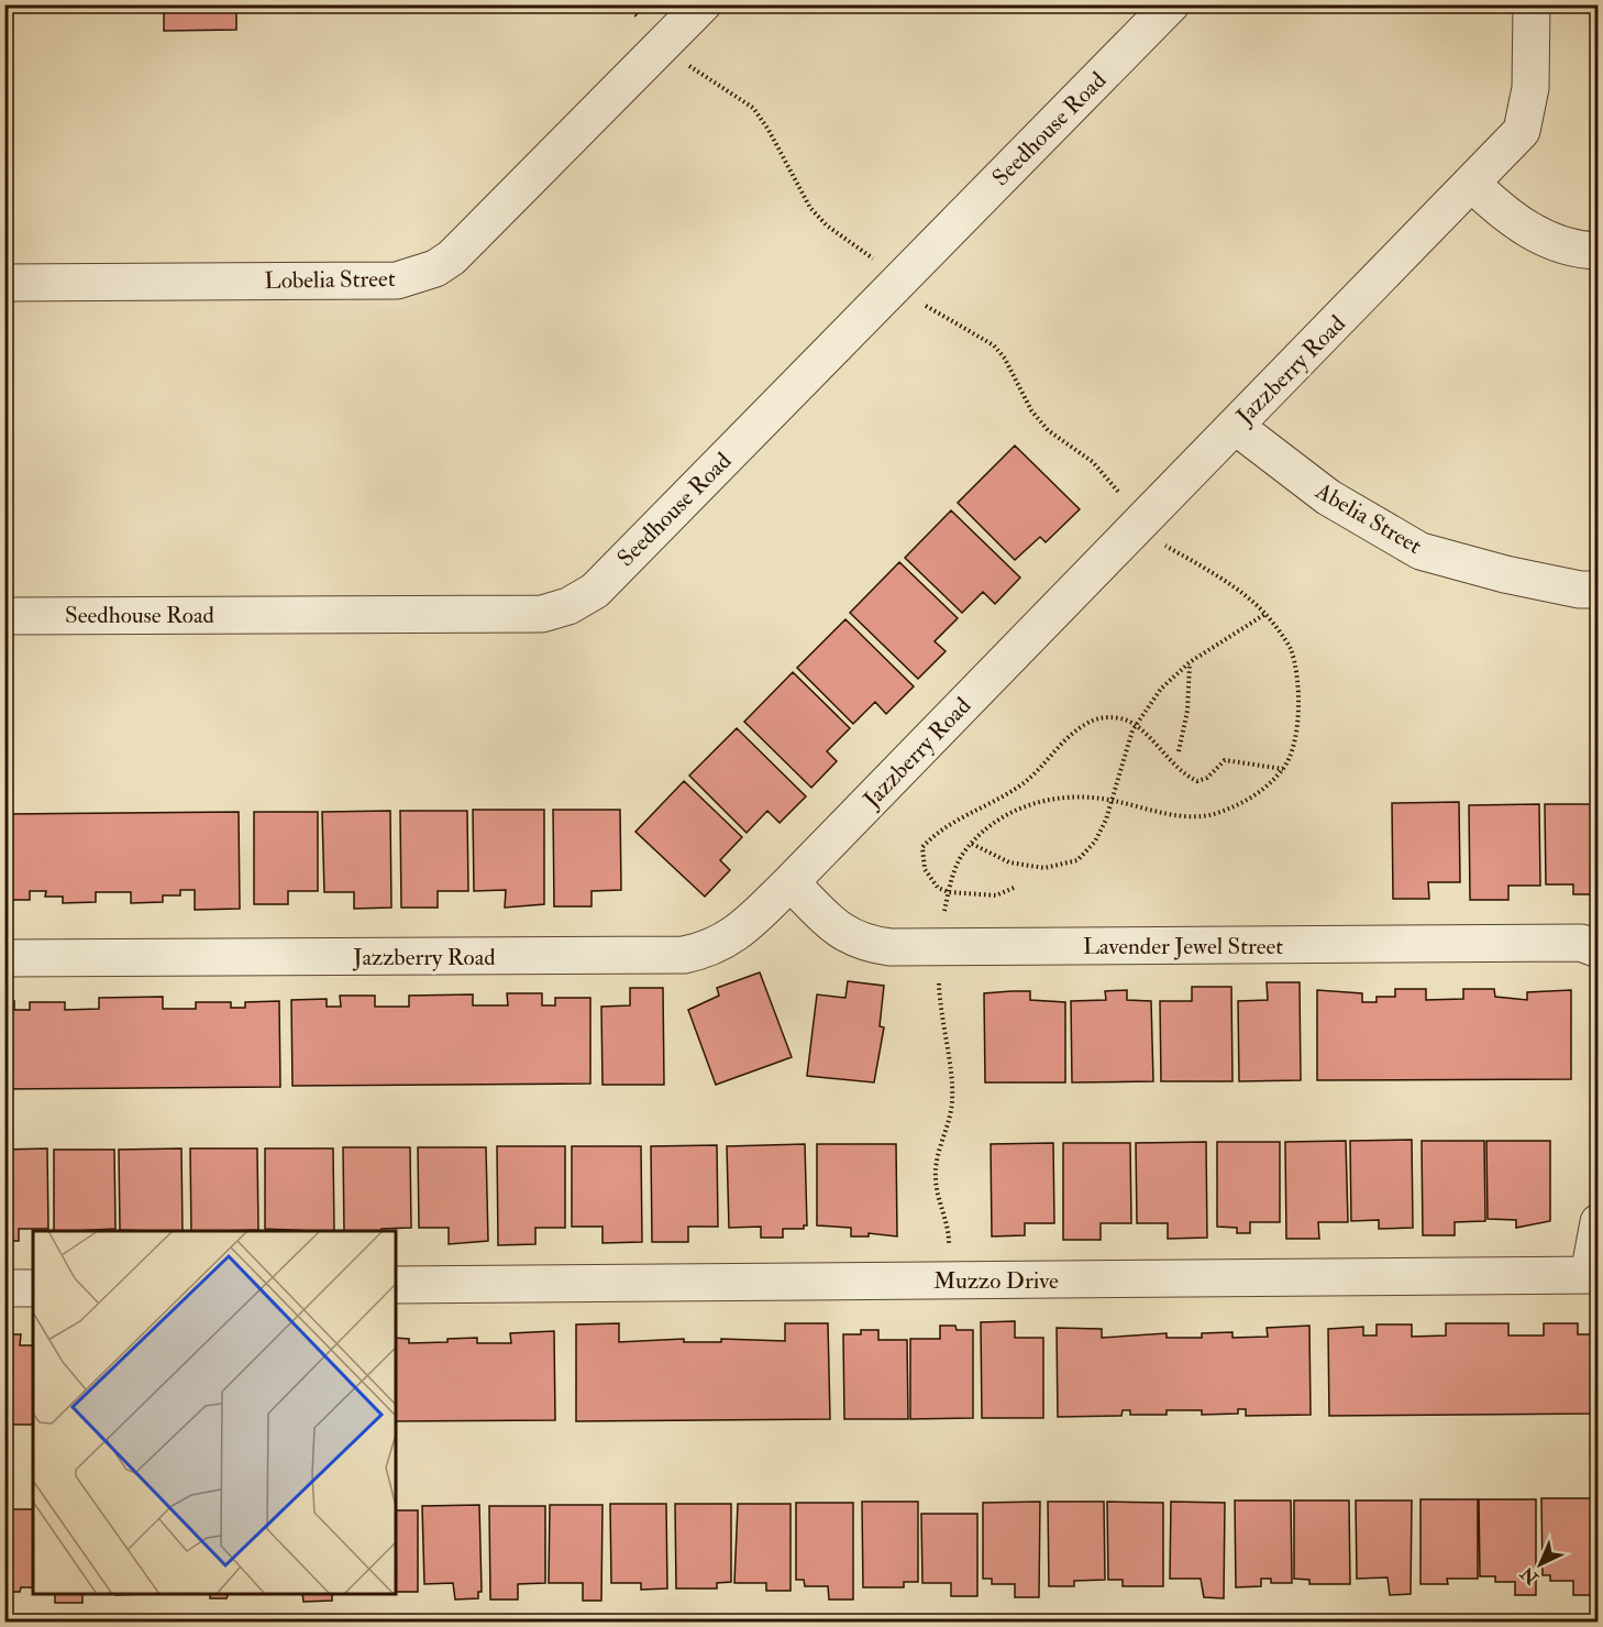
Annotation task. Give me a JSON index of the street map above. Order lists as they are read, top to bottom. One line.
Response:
{"streets":{"street":["Seedhouse Road","Lobelia Street","Jazzberry Road","Abelia Street","Lavender Jewel Street","Muzzo Drive"]},"crossings":[["Jazzberry Road","Abelia Street"],["Jazzberry Road","Lavender Jewel Street"]],"north":"bottom left"}
